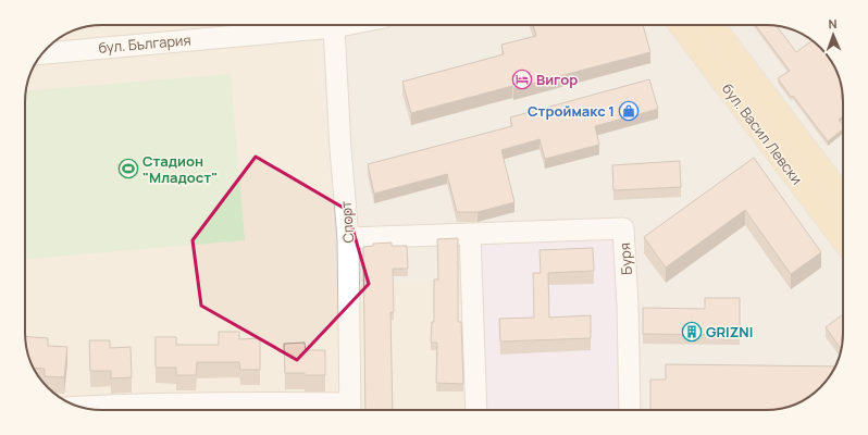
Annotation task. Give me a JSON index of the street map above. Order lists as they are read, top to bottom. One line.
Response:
{"streets":{"main road":["бул. Васил Левски"],"street":["бул. България","Спорт","Буря"]},"crossings":[["бул. България","Спорт"],["Спорт","Буря"]],"places":{"hotel":["Вигор"],"shop":["Строймакс 1"],"sports":["Стадион \"Младост\""],"building":["GRIZNI"]},"north":"top"}
